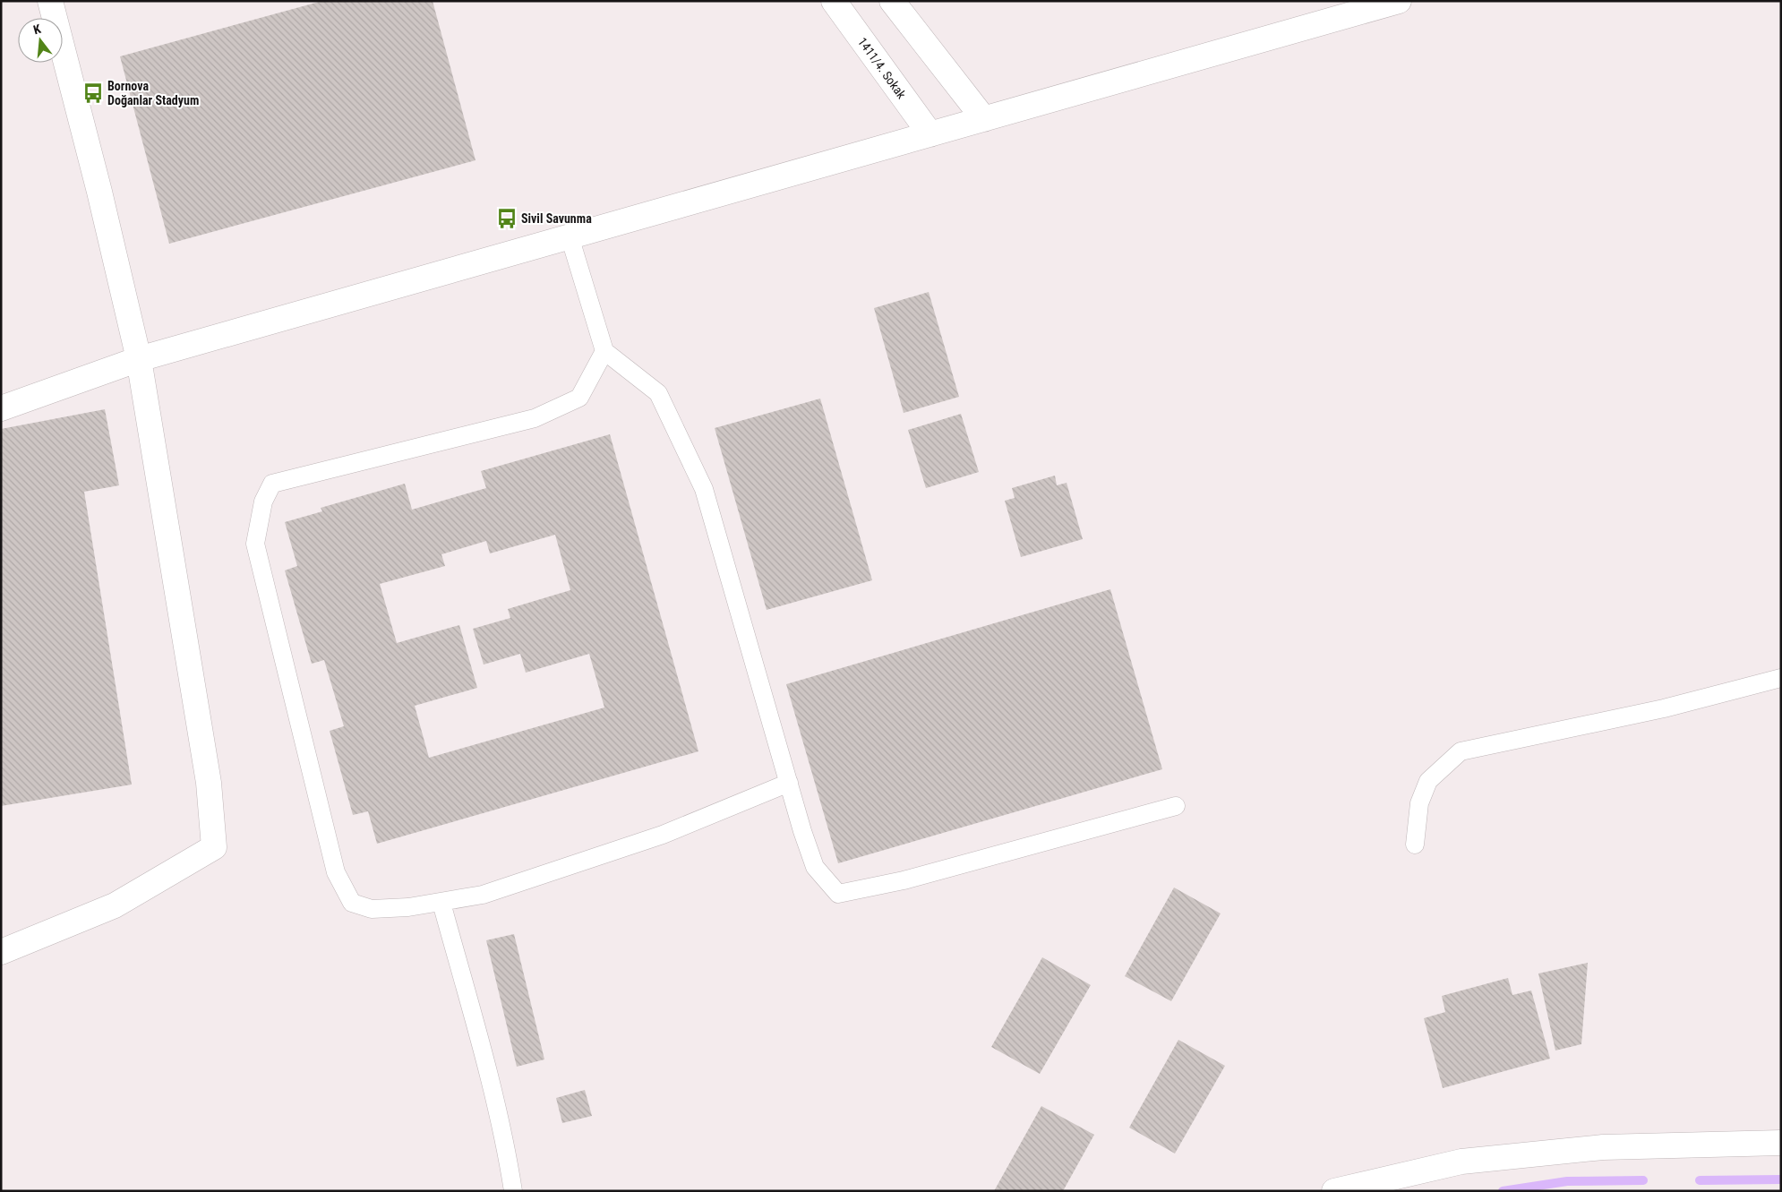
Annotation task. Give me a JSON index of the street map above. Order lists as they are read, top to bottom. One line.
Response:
{"streets":{"street":["1411/4. Sokak"]},"places":{"bus stop":["Bornova Doğanlar Stadyum","Sivil Savunma"]},"north":"top"}
